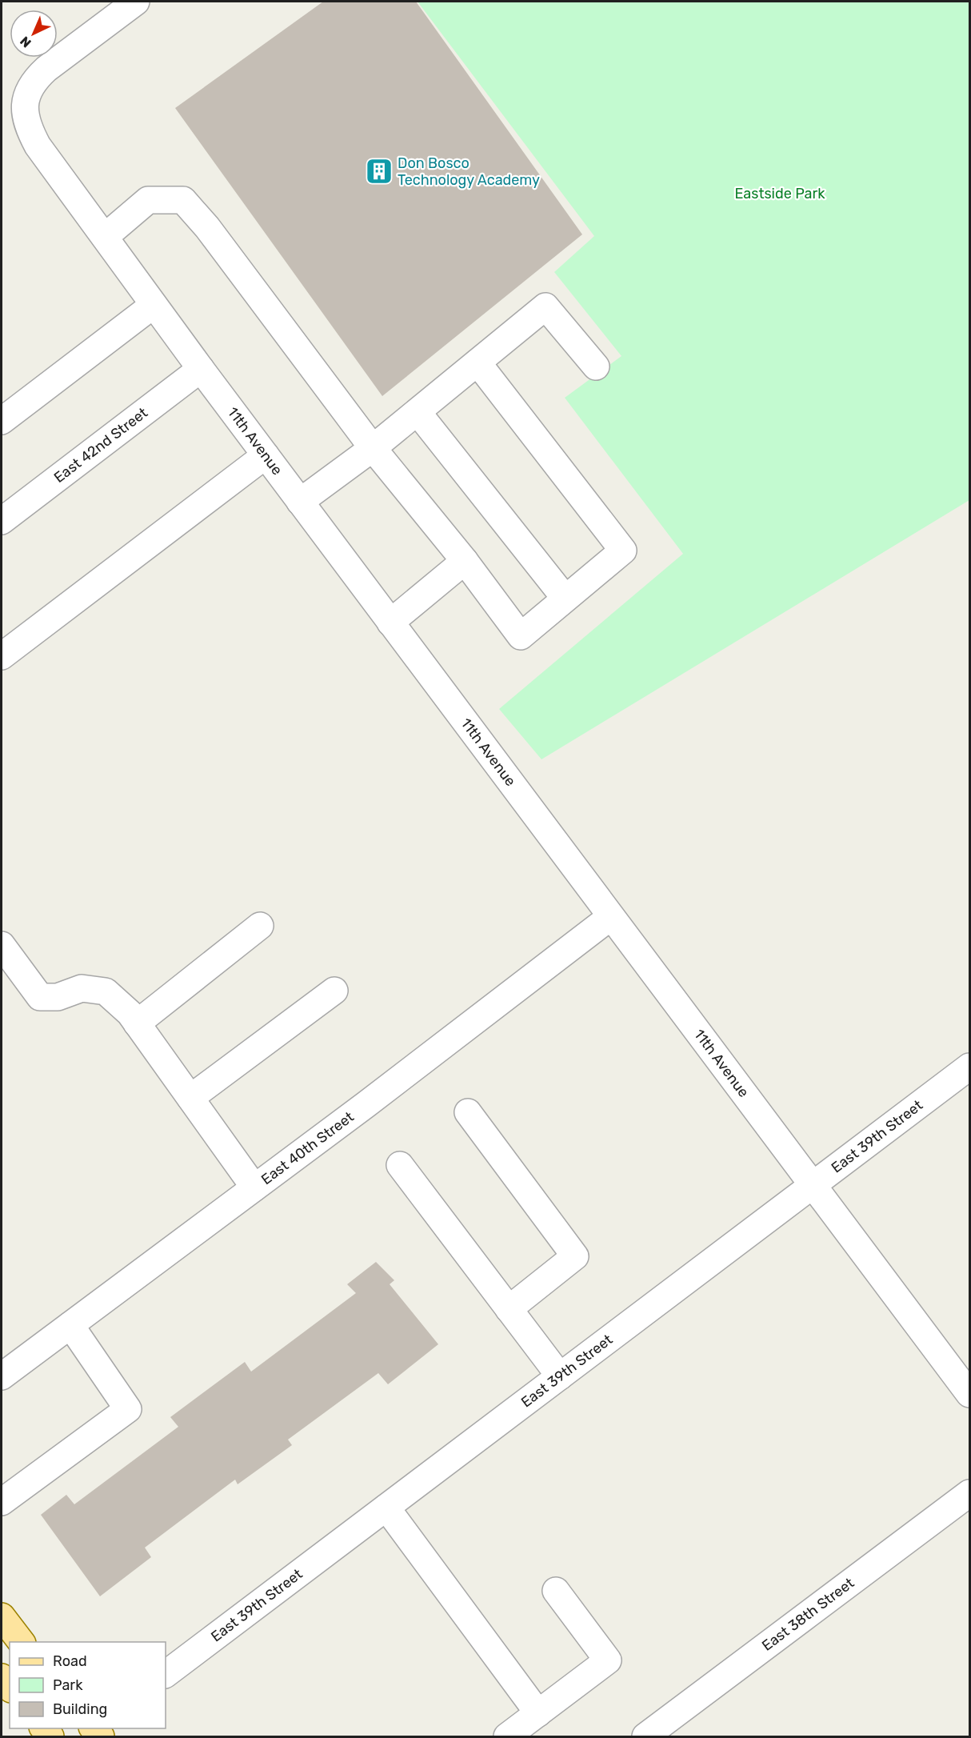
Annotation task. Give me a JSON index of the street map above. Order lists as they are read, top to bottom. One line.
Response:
{"streets":{"street":["11th Avenue","East 42nd Street","East 39th Street","East 40th Street","East 38th Street"]},"crossings":[["11th Avenue","East 42nd Street"],["11th Avenue","East 39th Street"],["11th Avenue","East 40th Street"]],"parks":["Eastside Park"],"places":{"building":["Don Bosco Technology Academy"]},"legend":["Road","Park","Building"],"north":"bottom left"}
